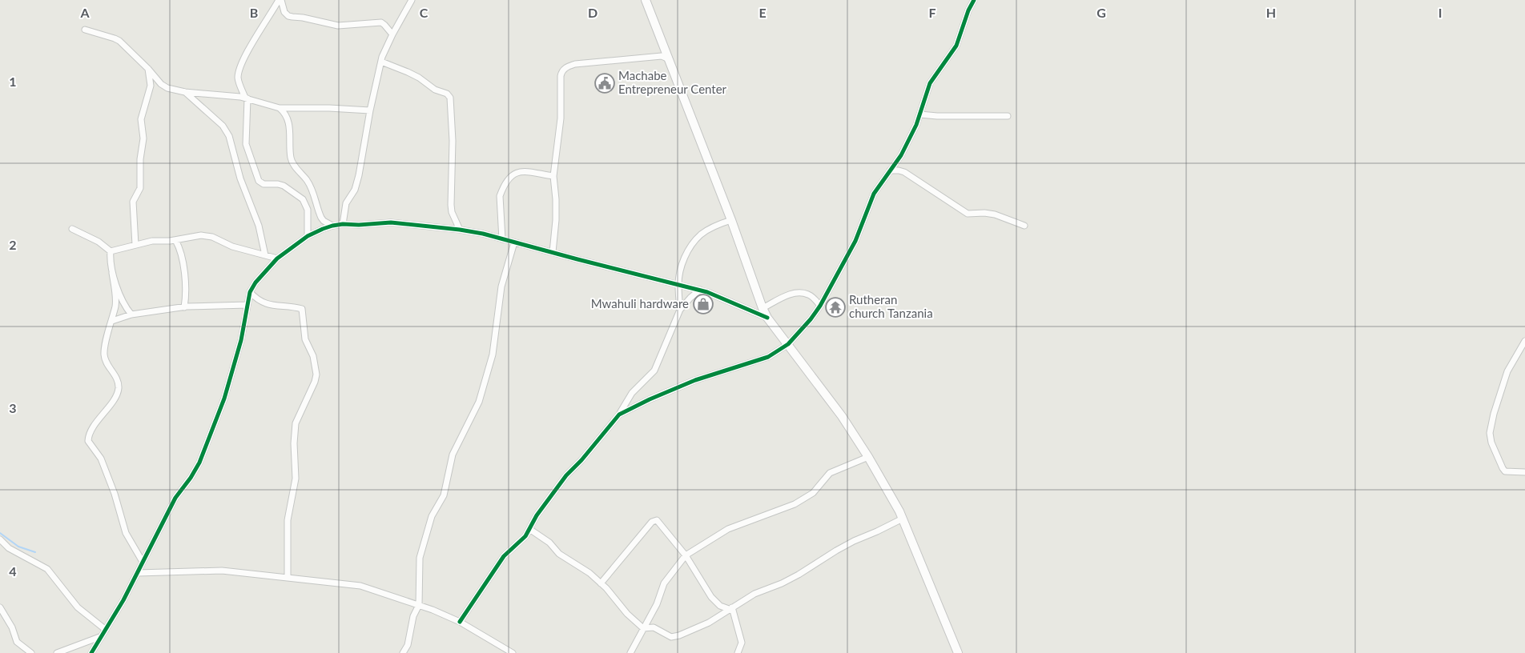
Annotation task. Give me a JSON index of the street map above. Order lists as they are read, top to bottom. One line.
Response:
{"places":{"public building":["Machabe Entrepreneur Center"],"shop":["Mwahuli hardware"],"temple":["Rutheran church Tanzania"]},"grid":{"columns":["A","B","C","D","E","F","G","H","I"],"rows":["1","2","3","4"]}}
